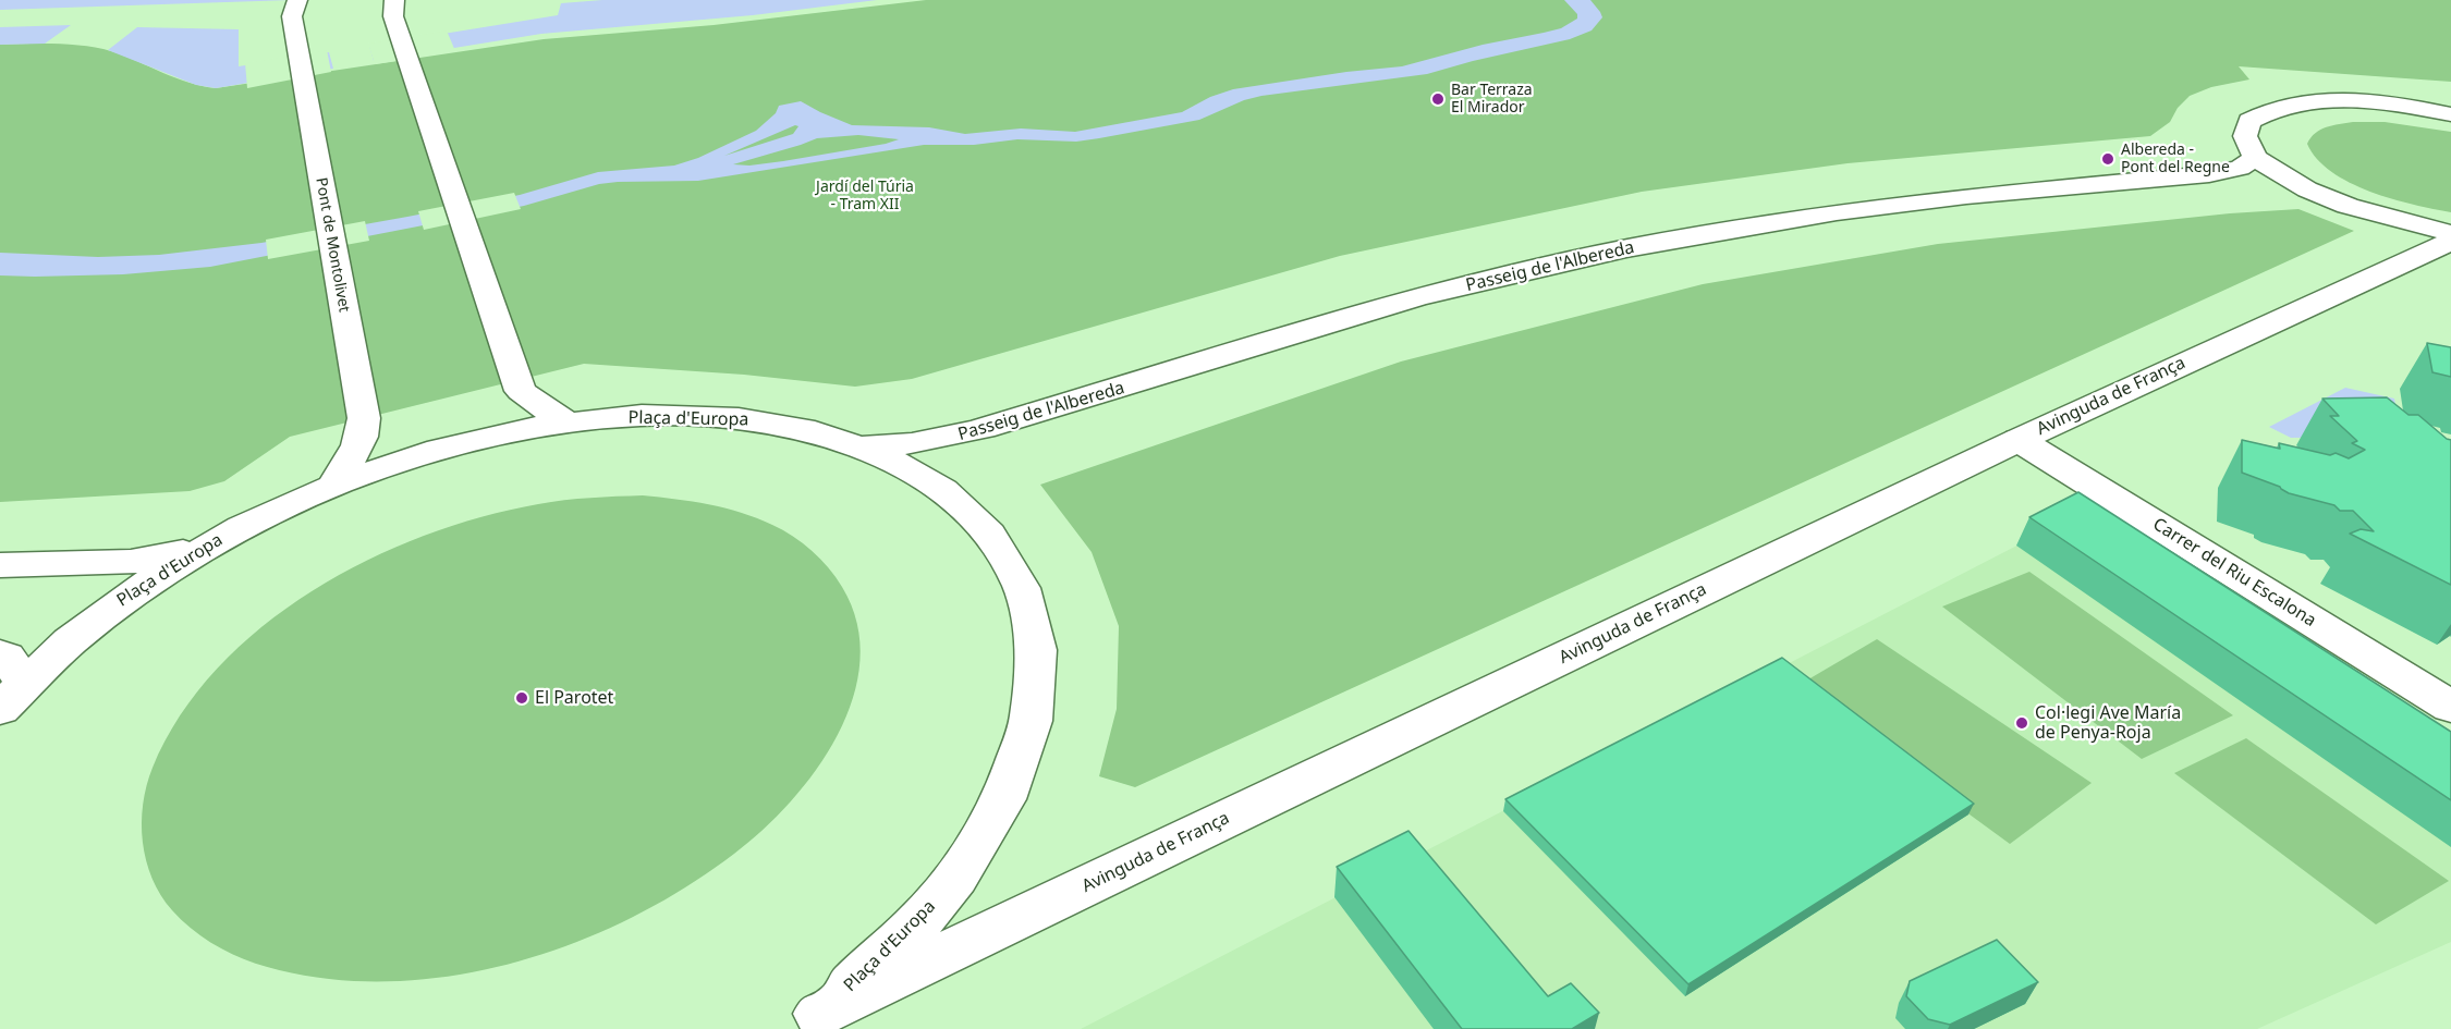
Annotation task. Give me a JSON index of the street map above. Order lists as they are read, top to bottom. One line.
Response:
{"streets":{"main road":["Pont de Montolivet","Passeig de l'Albereda","Avinguda de França","Plaça d'Europa","Carrer del Riu Escalona"]},"crossings":[["Pont de Montolivet","Plaça d'Europa"],["Passeig de l'Albereda","Plaça d'Europa"],["Avinguda de França","Plaça d'Europa"],["Avinguda de França","Carrer del Riu Escalona"]],"parks":["Jardí del Túria - Tram XII"],"places":["Bar Terraza El Mirador","Albereda - Pont del Regne","El Parotet","Col·legi Ave María de Penya-Roja"]}
